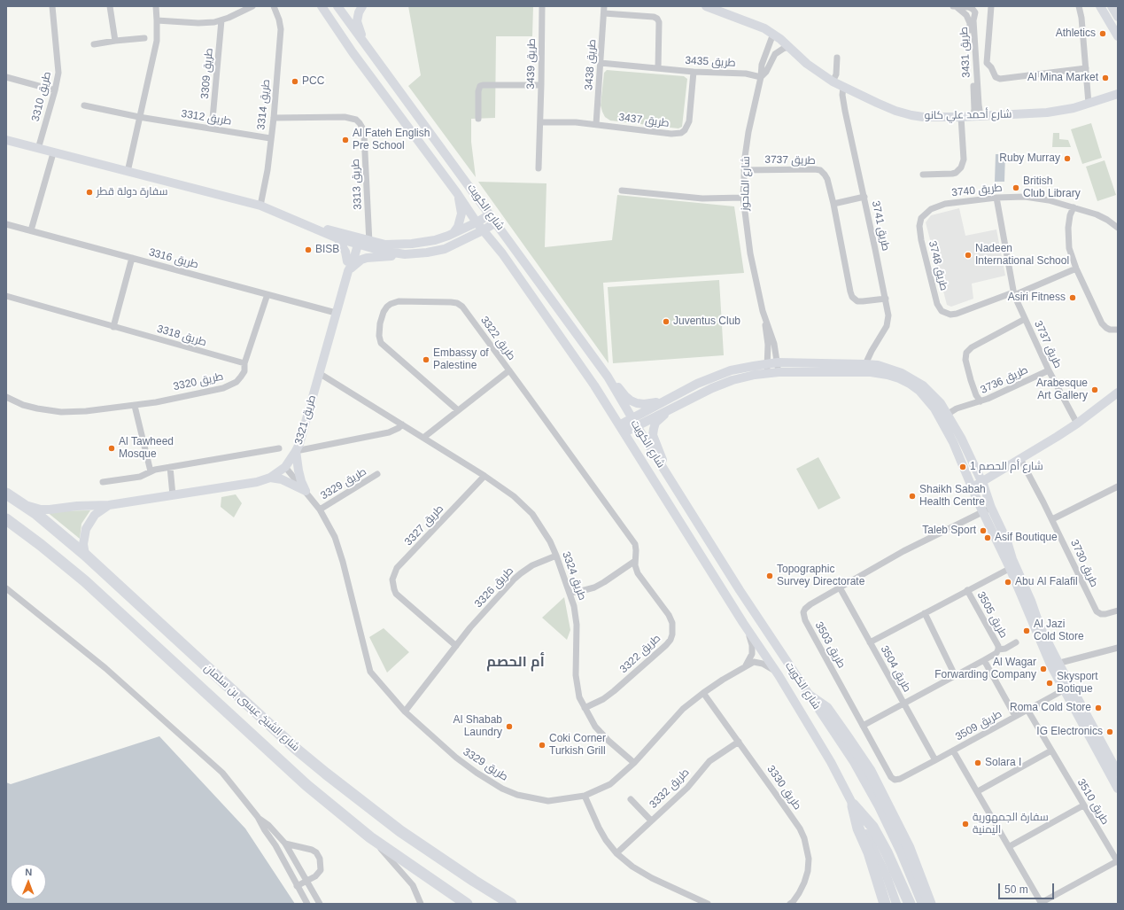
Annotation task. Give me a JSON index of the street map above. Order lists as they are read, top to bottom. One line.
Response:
{"streets":{"highway":["شارع الشيخ عيسى بن سلمان"],"street":["طريق 3431","طريق 3435","طريق 3439","طريق 3438","طريق 3309","طريق 3310","طريق 3314","شارع أحمد علي كانو","طريق 3312","طريق 3437","طريق 3737","شارع الماحوز","طريق 3313","طريق 3740","شارع الكويت","طريق 3741","طريق 3316","طريق 3748","طريق 3318","طريق 3322","طريق 3736","طريق 3320","طريق 3321","طريق 3329","طريق 3327","طريق 3730","طريق 3324","طريق 3326","طريق 3505","طريق 3503","طريق 3504","طريق 3509","طريق 3330","طريق 3332","طريق 3510"]},"crossings":[["طريق 3431","شارع أحمد علي كانو"],["طريق 3435","طريق 3438"],["طريق 3435","طريق 3437"],["طريق 3435","شارع الماحوز"],["طريق 3439","طريق 3437"],["طريق 3438","طريق 3437"],["طريق 3309","طريق 3312"],["طريق 3314","طريق 3312"],["طريق 3314","طريق 3313"],["شارع أحمد علي كانو","شارع الماحوز"],["شارع أحمد علي كانو","طريق 3741"],["طريق 3737","شارع الماحوز"],["طريق 3737","طريق 3740"],["طريق 3737","طريق 3741"],["طريق 3737","طريق 3748"],["طريق 3737","طريق 3736"],["طريق 3740","طريق 3748"],["شارع الكويت","طريق 3329"],["طريق 3316","طريق 3320"],["طريق 3316","طريق 3321"],["طريق 3318","طريق 3320"],["طريق 3322","طريق 3324"],["طريق 3321","طريق 3329"],["طريق 3321","طريق 3324"],["طريق 3321","شارع الشيخ عيسى بن سلمان"],["طريق 3329","طريق 3324"],["طريق 3329","طريق 3326"],["طريق 3329","طريق 3330"],["طريق 3327","طريق 3324"],["طريق 3327","طريق 3326"],["طريق 3324","طريق 3326"],["طريق 3505","طريق 3504"],["طريق 3503","طريق 3504"],["طريق 3503","طريق 3509"],["طريق 3504","طريق 3509"],["طريق 3509","طريق 3510"],["طريق 3330","طريق 3332"]],"districts":["أم الحصم"],"places":["Athletics","Al Mina Market","PCC","Al Fateh English Pre School","Ruby Murray","British Club Library","سفارة دولة قطر","BISB","Nadeen International School","Asiri Fitness","Juventus Club","Embassy of Palestine","Arabesque Art Gallery","Al Tawheed Mosque","شارع أم الحصم 1","Shaikh Sabah Health Centre","Taleb Sport","Asif Boutique","Topographic Survey Directorate","Abu Al Falafil","Al Jazi Cold Store","Al Wagar Forwarding Company","Skysport Botique","Roma Cold Store","Al Shabab Laundry","IG Electronics","Coki Corner Turkish Grill","Solara I","سفارة الجمهورية اليمنية"],"scale_bar":"50 m","north":"top"}
